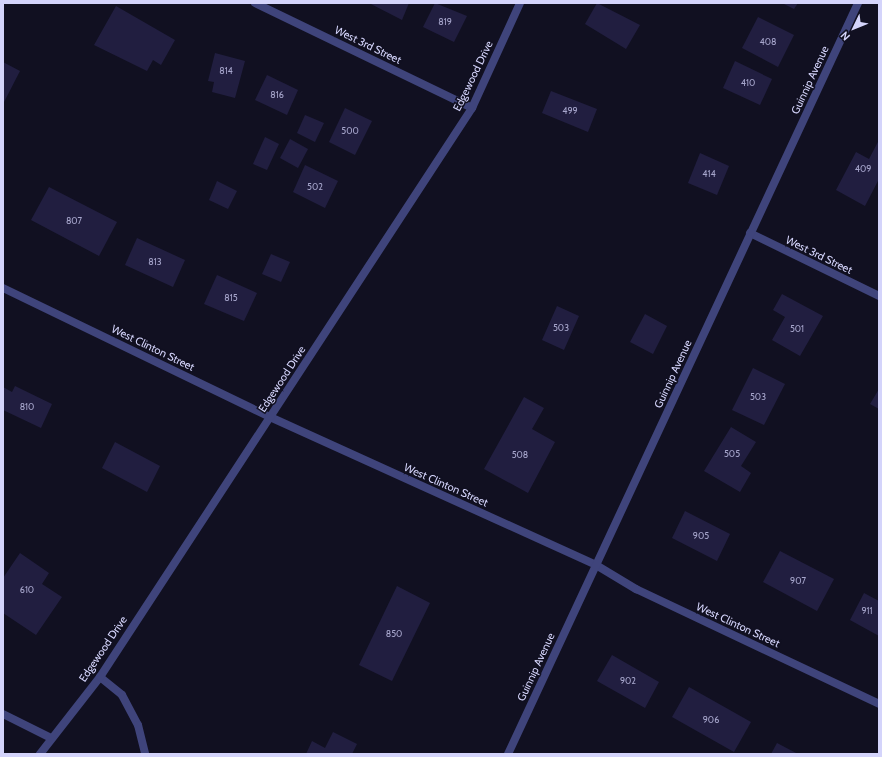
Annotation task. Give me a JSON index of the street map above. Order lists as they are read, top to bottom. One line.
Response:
{"streets":{"street":["West 3rd Street","Edgewood Drive","Guinnip Avenue","West Clinton Street"]},"crossings":[["West 3rd Street","Edgewood Drive"],["West 3rd Street","Guinnip Avenue"],["Edgewood Drive","West Clinton Street"],["Guinnip Avenue","West Clinton Street"]],"house_numbers":["819","408","814","410","816","499","500","409","414","502","807","813","815","503","501","503","810","505","508","905","907","610","911","850","902","906"],"north":"bottom left"}
